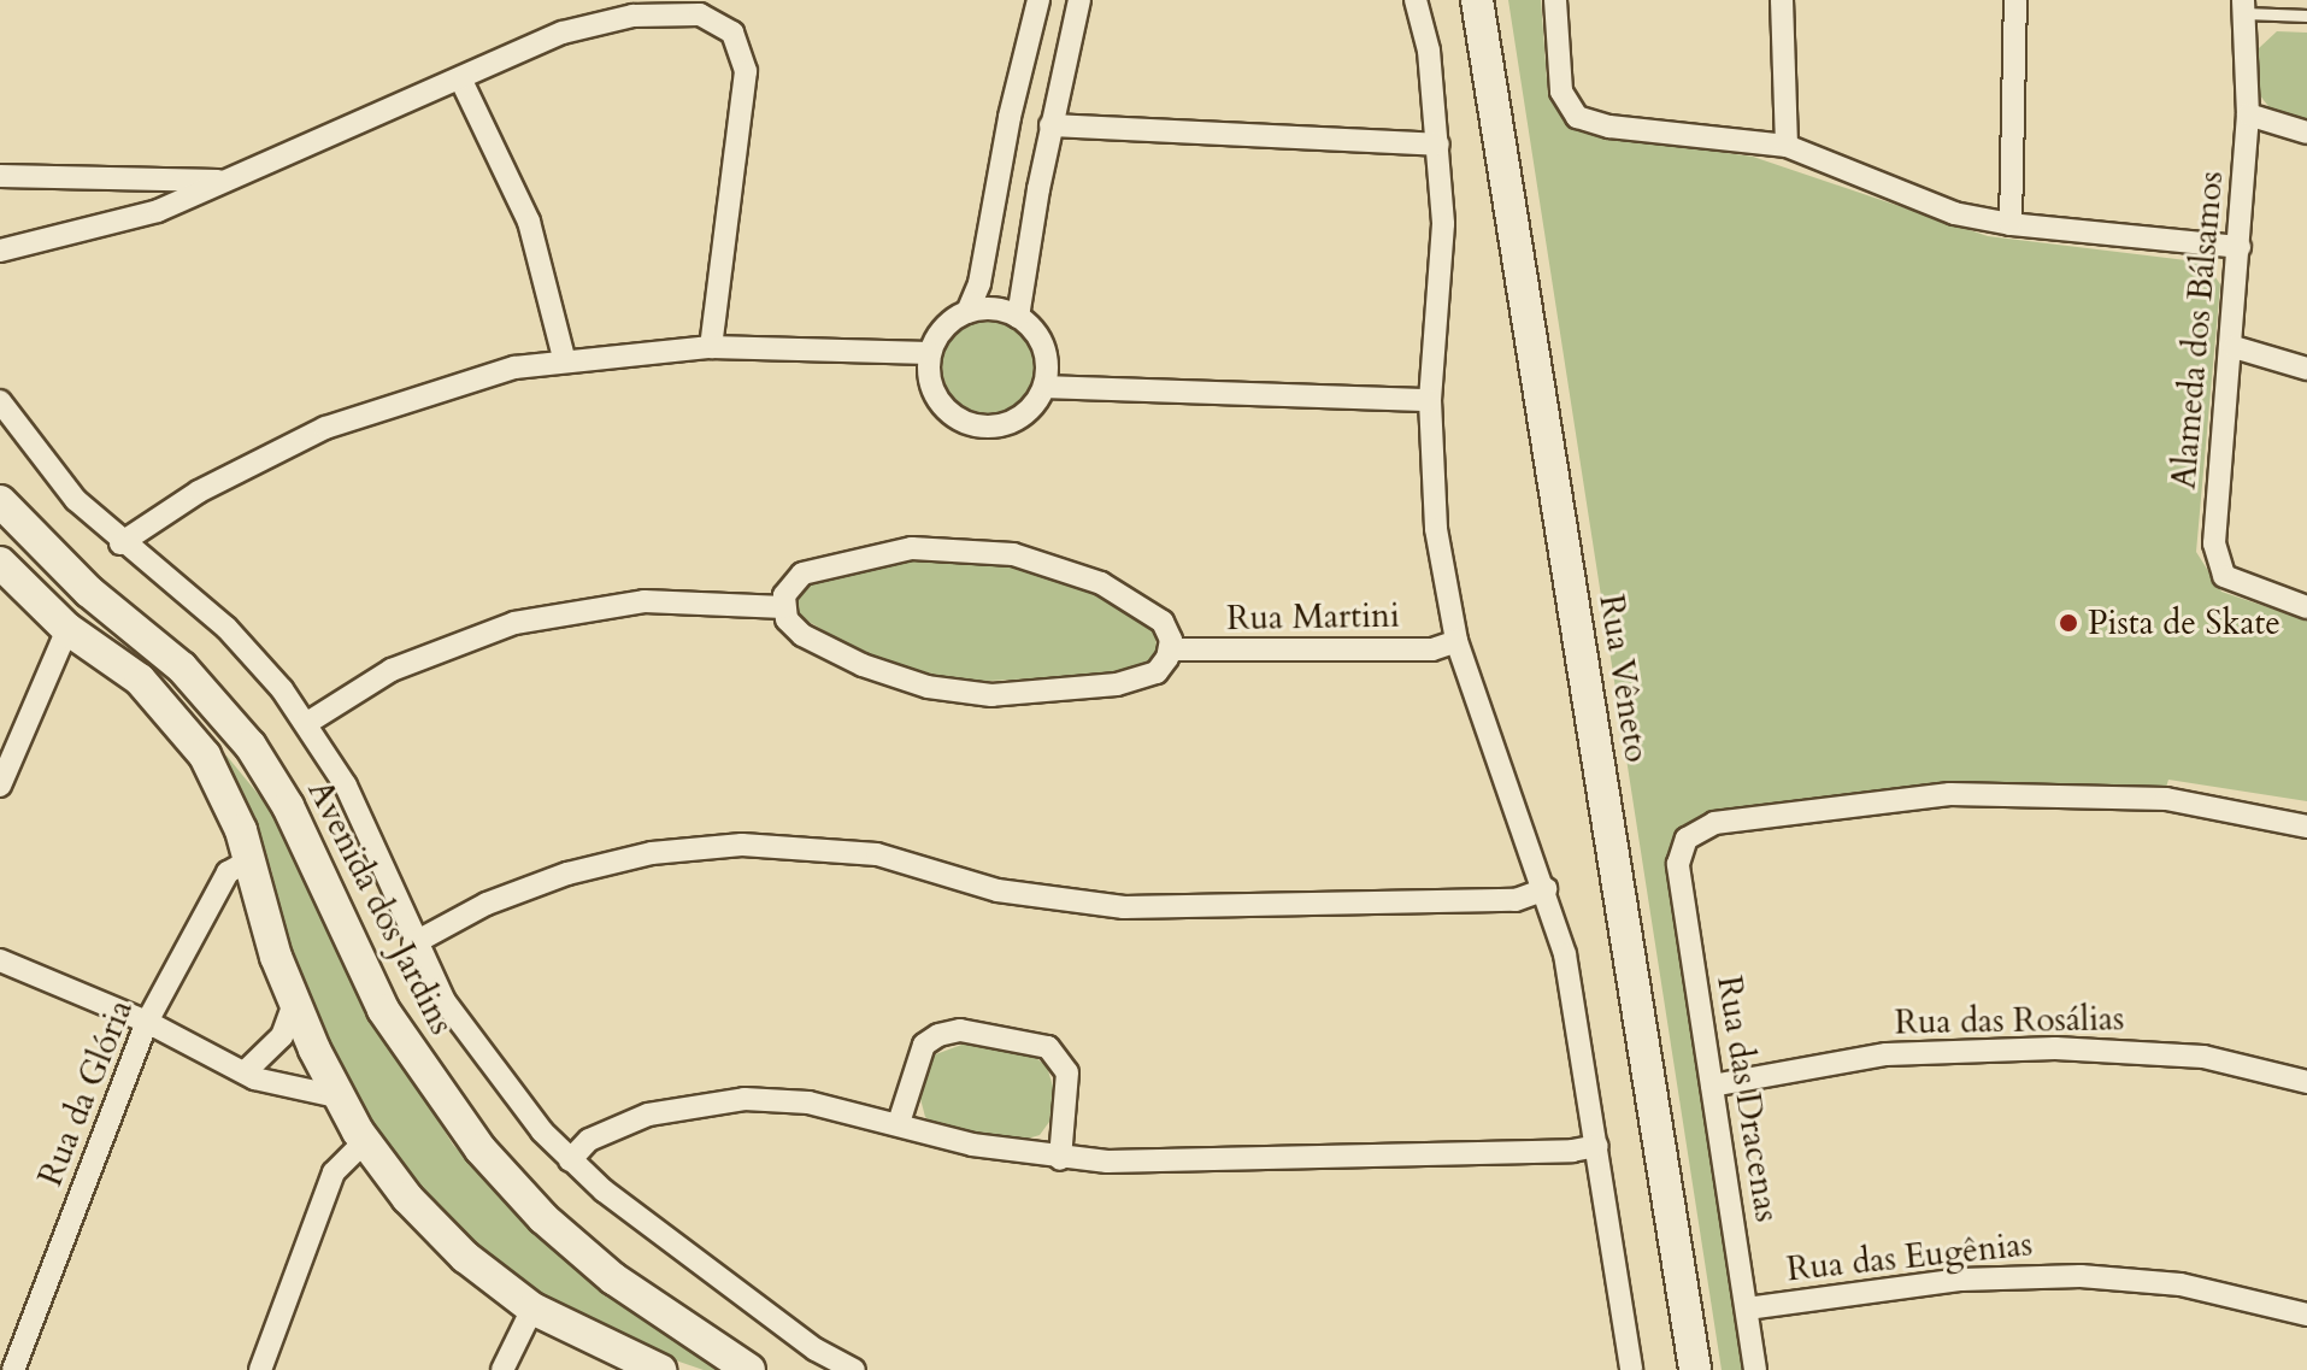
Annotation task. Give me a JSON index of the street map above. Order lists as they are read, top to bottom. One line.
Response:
{"streets":{"street":["Alameda dos Bálsamos","Rua Martini","Rua Vêneto","Avenida dos Jardins","Rua das Rosálias","Rua da Glória","Rua das Dracenas","Rua das Eugênias"]},"crossings":[["Rua das Rosálias","Rua das Dracenas"],["Rua das Dracenas","Rua das Eugênias"]],"places":["Pista de Skate"]}
